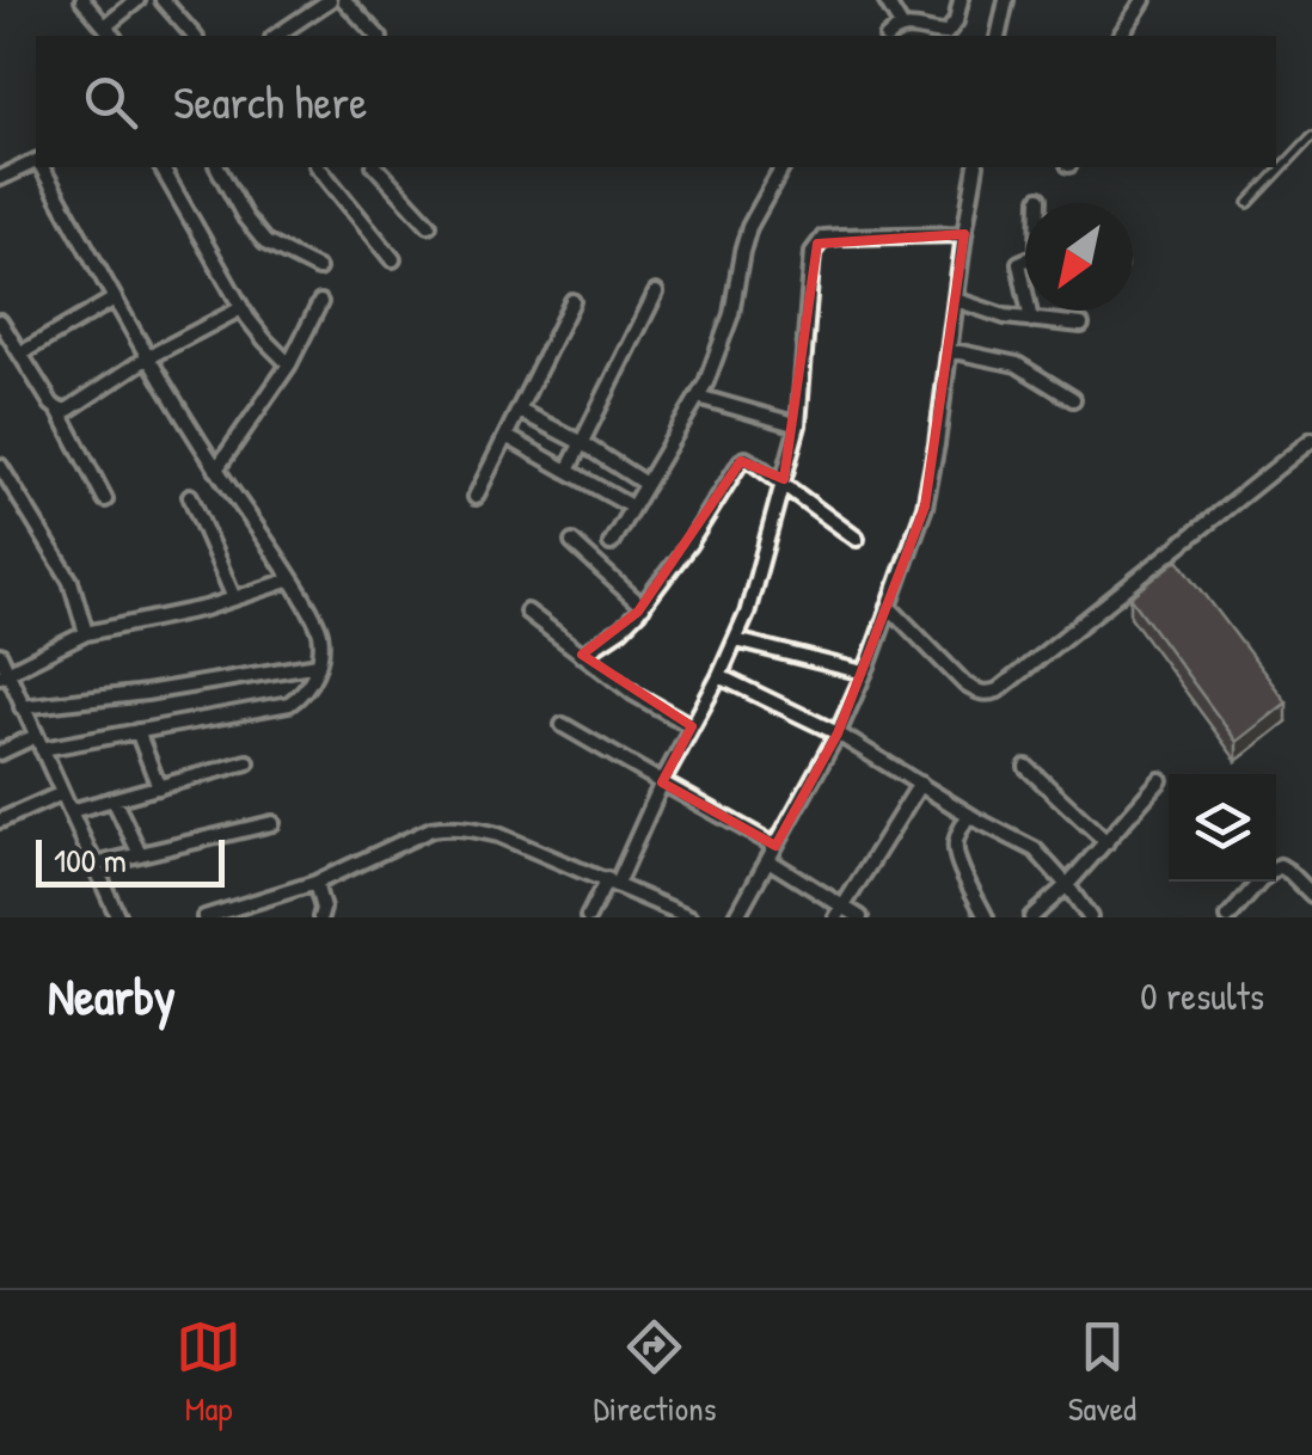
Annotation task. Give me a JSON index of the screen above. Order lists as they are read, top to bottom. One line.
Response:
{"scale_bar":"100 m","north":"bottom left","page":{"search":"Search here","scale":"100 m","heading":["Nearby","0 results"],"nav":["Map","Directions","Saved"]}}
